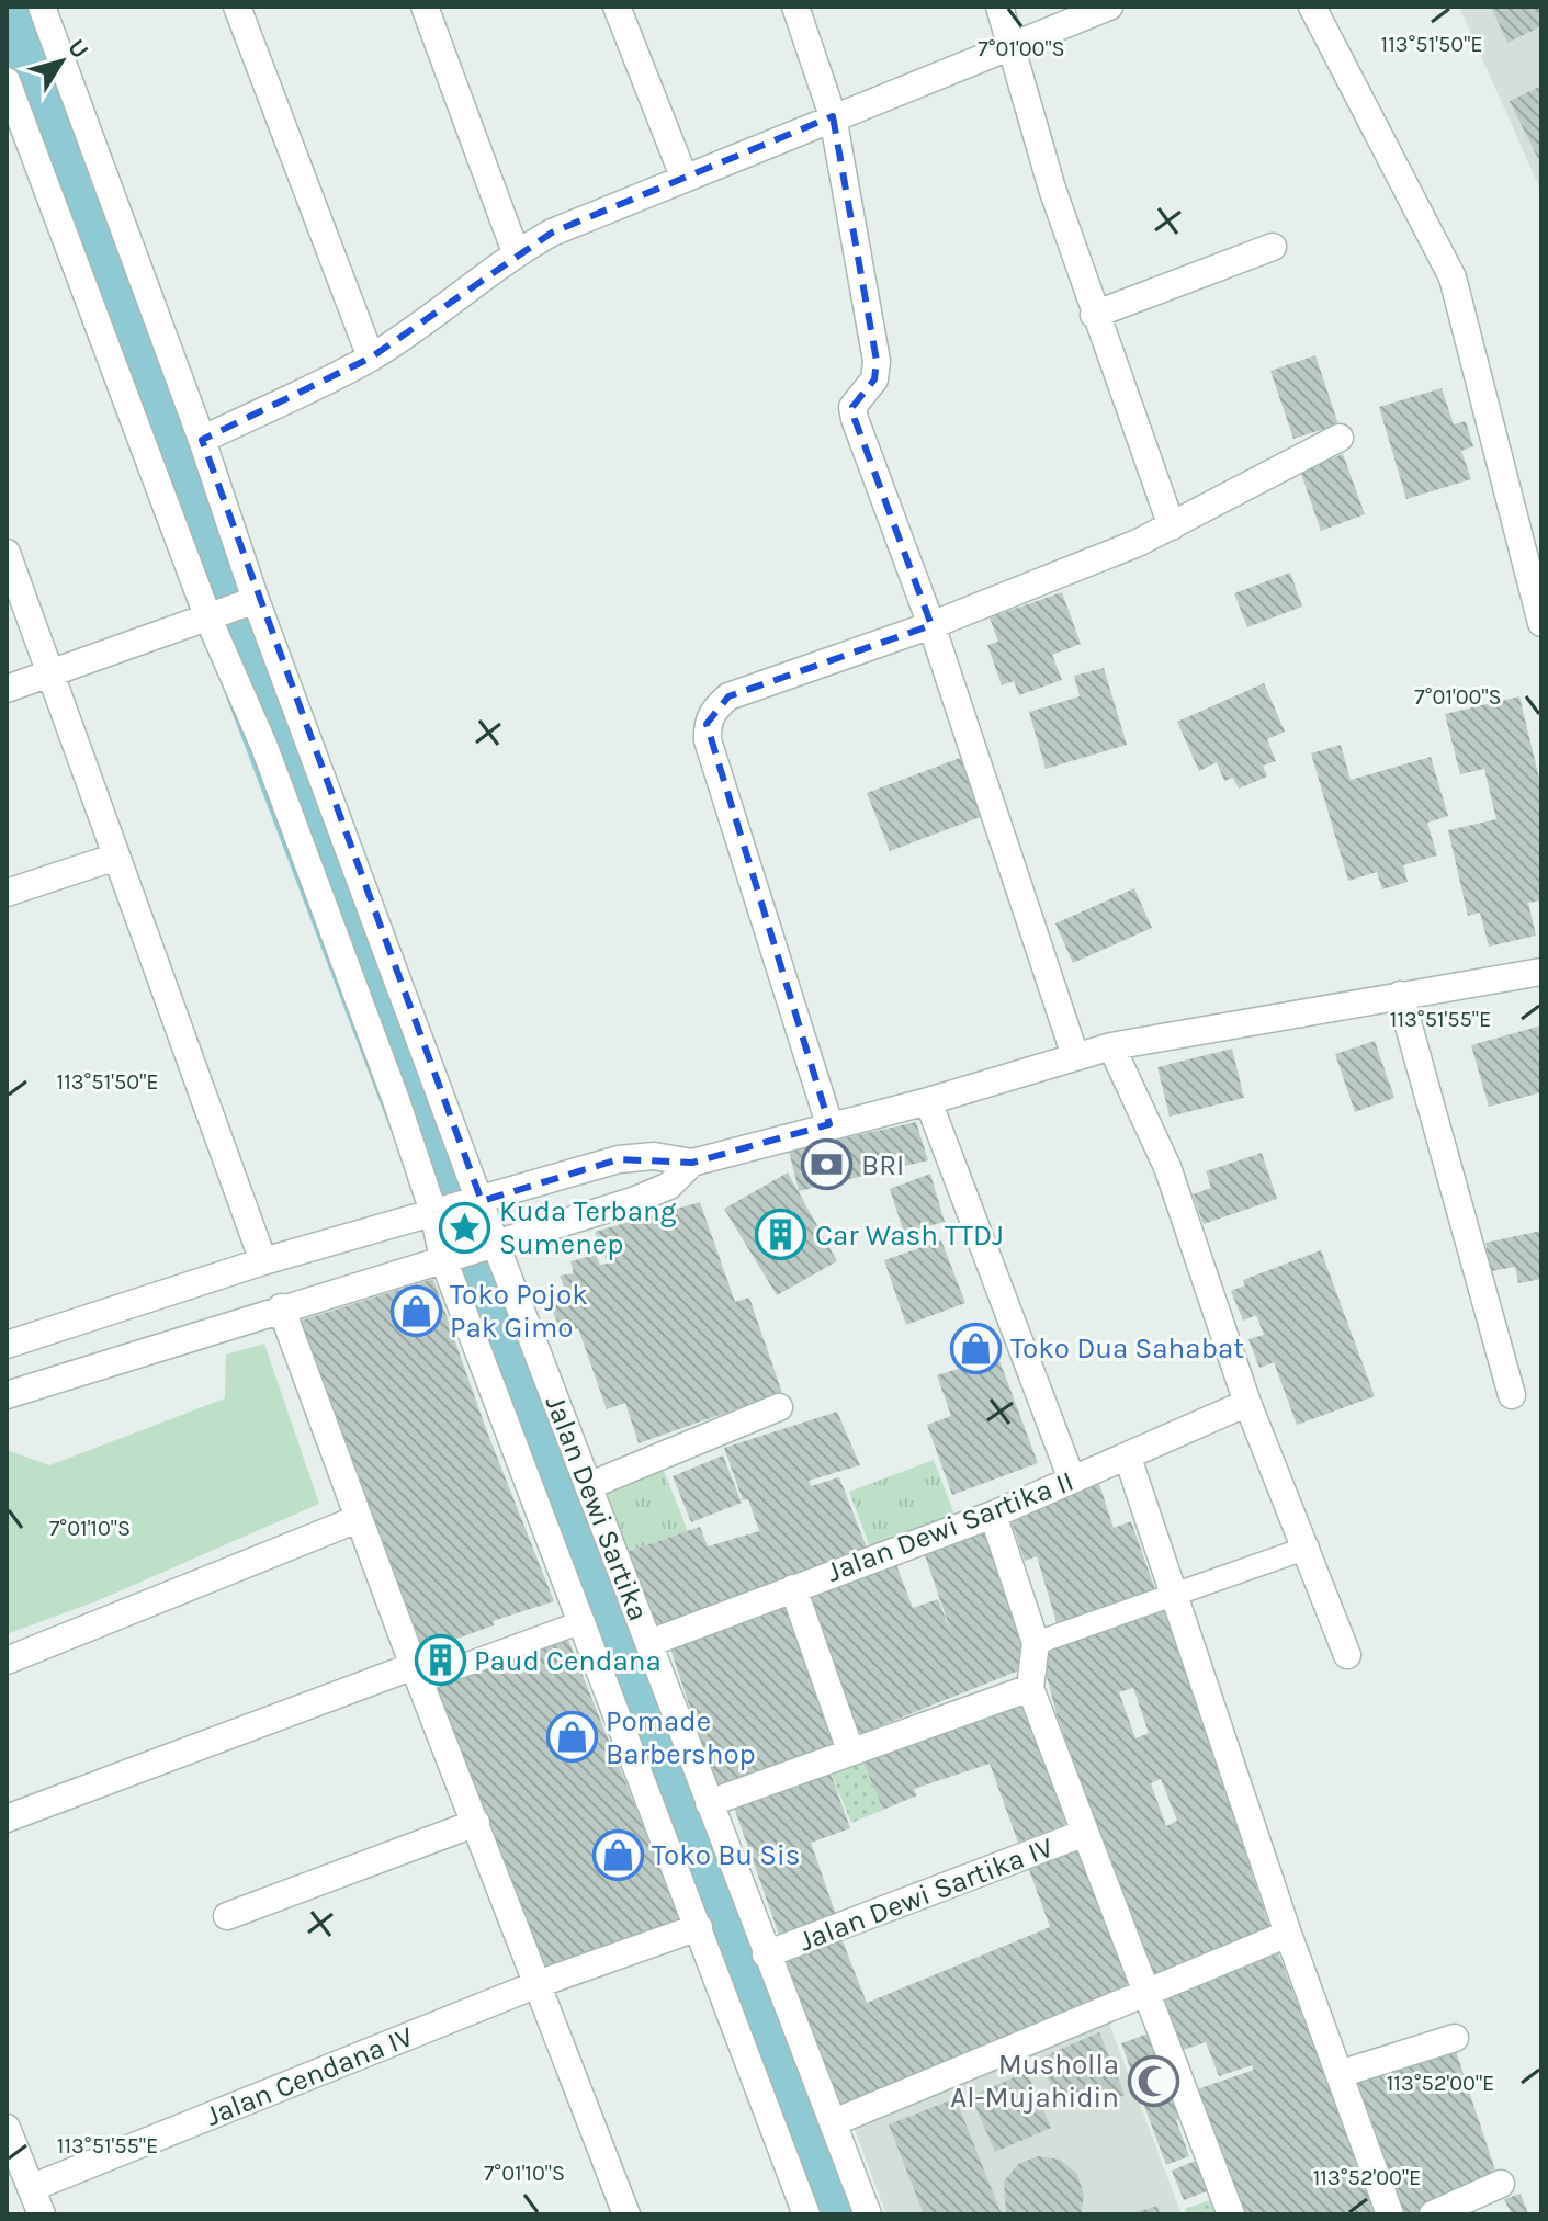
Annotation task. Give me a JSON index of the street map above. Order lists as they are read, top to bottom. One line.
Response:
{"streets":{"street":["Jalan Dewi Sartika","Jalan Dewi Sartika II","Jalan Dewi Sartika IV","Jalan Cendana IV"]},"crossings":[["Jalan Dewi Sartika","Jalan Dewi Sartika II"],["Jalan Dewi Sartika","Jalan Dewi Sartika IV"]],"places":{"bank":["BRI"],"place":["Kuda Terbang Sumenep"],"building":["Car Wash TTDJ","Paud Cendana"],"shop":["Toko Pojok Pak Gimo","Toko Dua Sahabat","Pomade Barbershop","Toko Bu Sis"],"mosque":["Musholla Al-Mujahidin"]},"north":"top right","coordinates":["113°51'50\"E","7°01'00\"S","113°51'55\"E","7°01'10\"S","113°52'00\"E"]}
